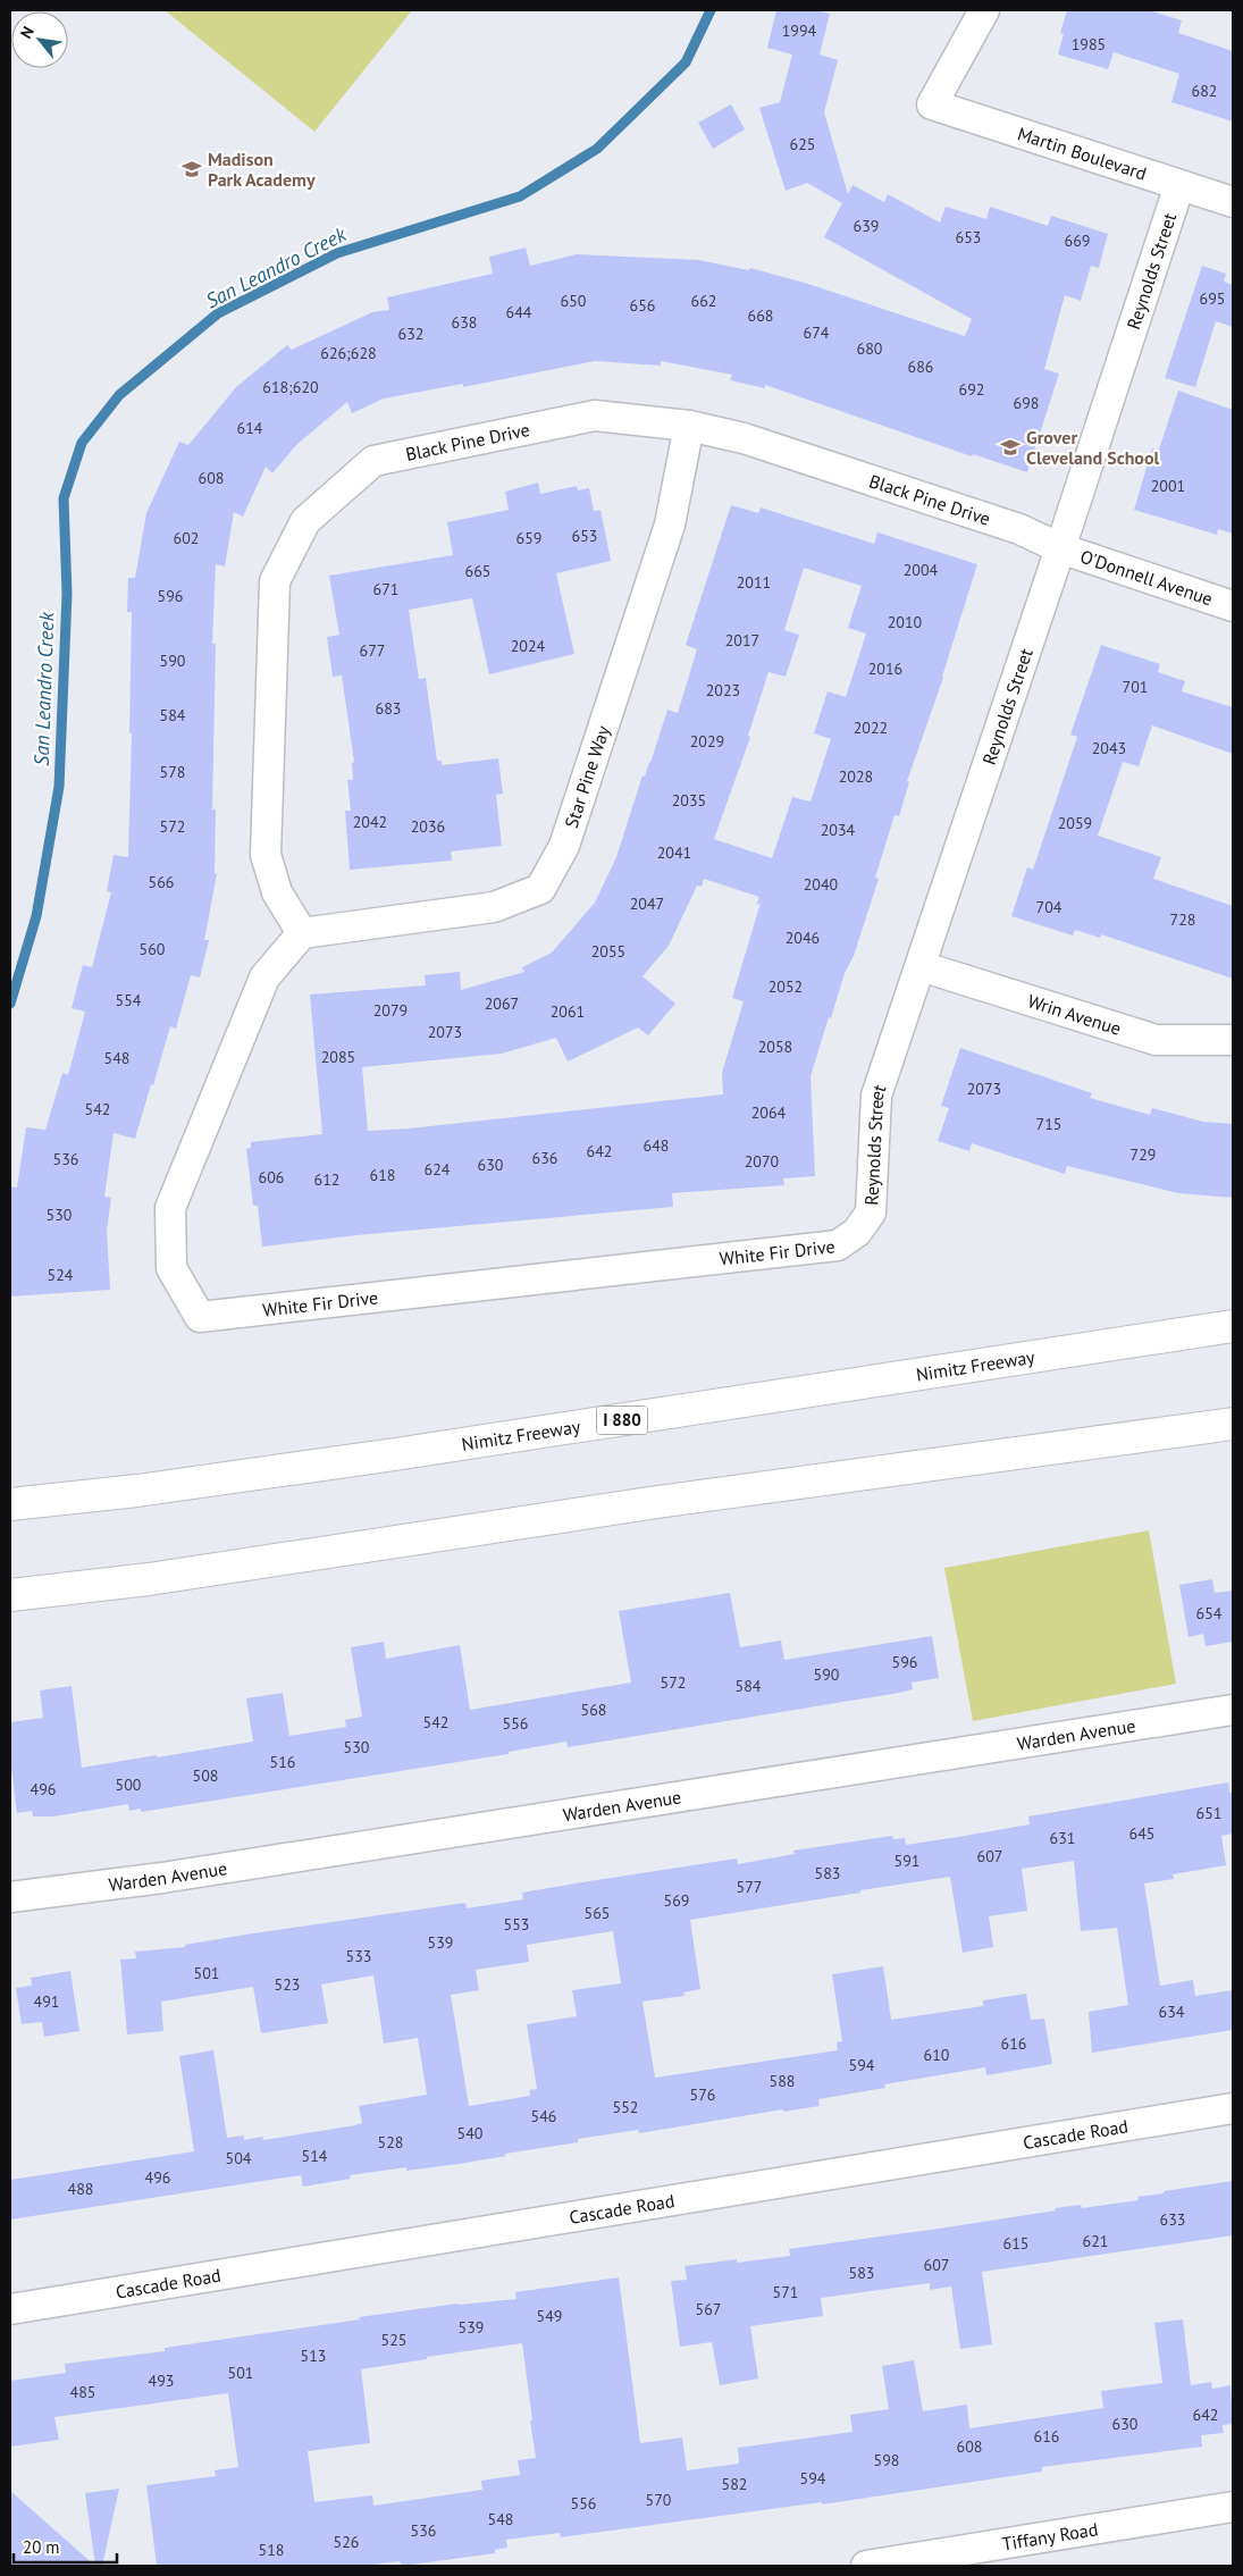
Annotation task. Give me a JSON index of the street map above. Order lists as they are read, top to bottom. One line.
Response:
{"streets":{"highway":["Nimitz Freeway","I 880"],"street":["Martin Boulevard","Reynolds Street","Black Pine Drive","O'Donnell Avenue","Star Pine Way","Wrin Avenue","White Fir Drive","Warden Avenue","Cascade Road","Tiffany Road"]},"crossings":[["Martin Boulevard","Reynolds Street"],["Reynolds Street","Black Pine Drive"],["Reynolds Street","O'Donnell Avenue"],["Reynolds Street","Wrin Avenue"],["Reynolds Street","White Fir Drive"],["Black Pine Drive","O'Donnell Avenue"],["Black Pine Drive","Star Pine Way"],["Black Pine Drive","White Fir Drive"],["Star Pine Way","White Fir Drive"]],"water":["San Leandro Creek"],"places":{"school or university":["Madison Park Academy","Grover Cleveland School"]},"house_numbers":["1994","1985","682","625","639","653","669","695","650","662","656","644","668","638","674","632","680","626;628","686","618;620","692","698","614","608","2001","653","602","659","2004","665","2011","671","596","2010","2017","2024","677","590","2016","701","2023","683","584","2022","2029","2043","578","2028","2035","2042","2059","572","2036","2034","2041","566","2040","2047","704","728","2046","560","2055","2052","554","2067","2079","2061","2073","2058","2085","548","2073","542","2064","715","648","642","729","636","536","2070","630","624","618","606","612","530","524","654","596","590","572","584","568","542","556","530","516","508","500","496","651","645","631","607","591","583","577","569","565","553","539","533","501","523","491","634","616","610","594","588","576","552","546","540","528","514","504","496","488","633","621","615","607","583","571","567","549","539","525","513","501","493","485","642","630","616","608","598","594","582","570","556","548","536","526","518"],"scale_bar":"20 m","north":"top left"}
